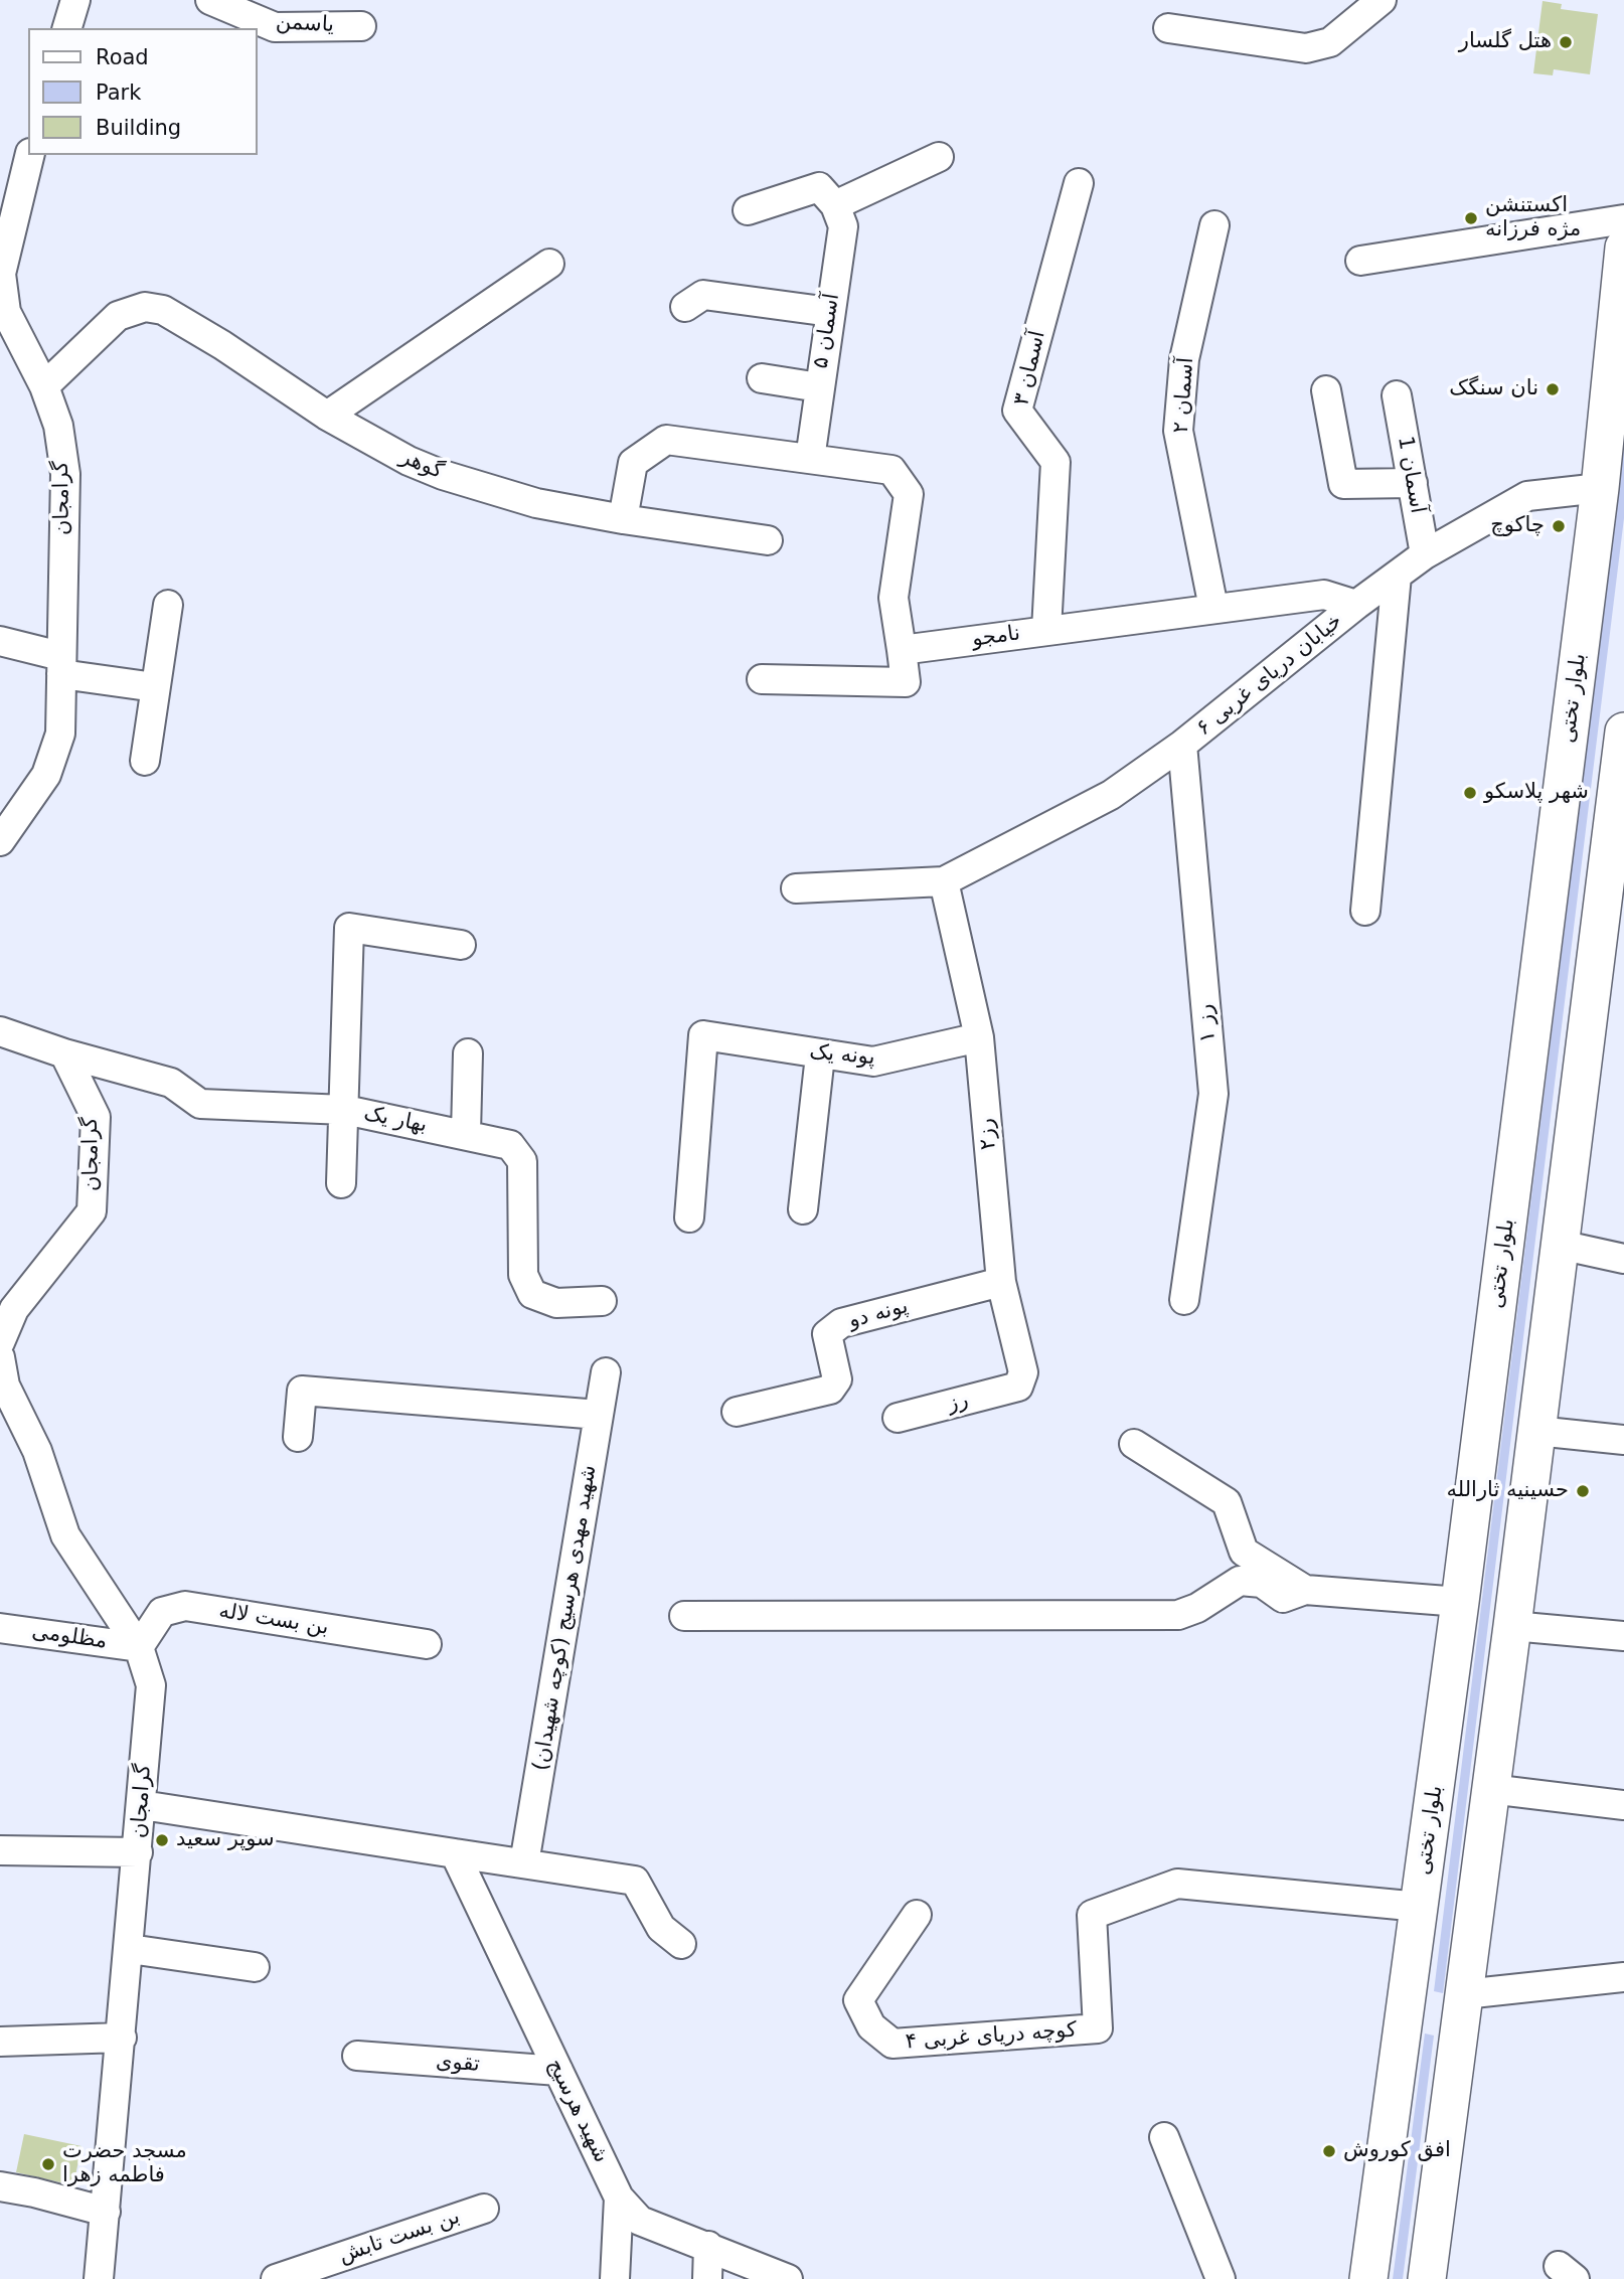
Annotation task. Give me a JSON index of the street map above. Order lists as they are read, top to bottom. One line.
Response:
{"streets":{"main road":["بلوار تختی"],"street":["یاسمن","آسمان ۵","آسمان ۳","آسمان ۲","گوهر","آسمان 1","گرامجان","نامجو","خیابان دریای غربی ۶","رز ۱","پونه یک","بهار یک","رز۲","پونه دو","رز","شهید مهدی هرسیج (کوچه شهیدان)","بن بست لاله","مظلومی","کوچه دریای غربی ۴","تقوی","شهید هرسیج","بن بست تابش"]},"crossings":[["آسمان ۳","نامجو"],["آسمان ۲","نامجو"],["گوهر","گرامجان"],["آسمان 1","خیابان دریای غربی ۶"],["گرامجان","بهار یک"],["گرامجان","بن بست لاله"],["گرامجان","مظلومی"],["نامجو","خیابان دریای غربی ۶"],["خیابان دریای غربی ۶","بلوار تختی"],["خیابان دریای غربی ۶","رز ۱"],["خیابان دریای غربی ۶","رز۲"],["بلوار تختی","کوچه دریای غربی ۴"],["پونه یک","رز۲"],["رز۲","پونه دو"],["رز۲","رز"],["بن بست لاله","مظلومی"],["تقوی","شهید هرسیج"]],"places":["هتل گلسار","اکستنشن مژه فرزانه","نان سنگک","چاکوچ","شهر پلاسکو","حسینیه ثارالله","سوپر سعید","افق کوروش","مسجد حضرت فاطمه زهرا"],"legend":["Road","Park","Building"]}
